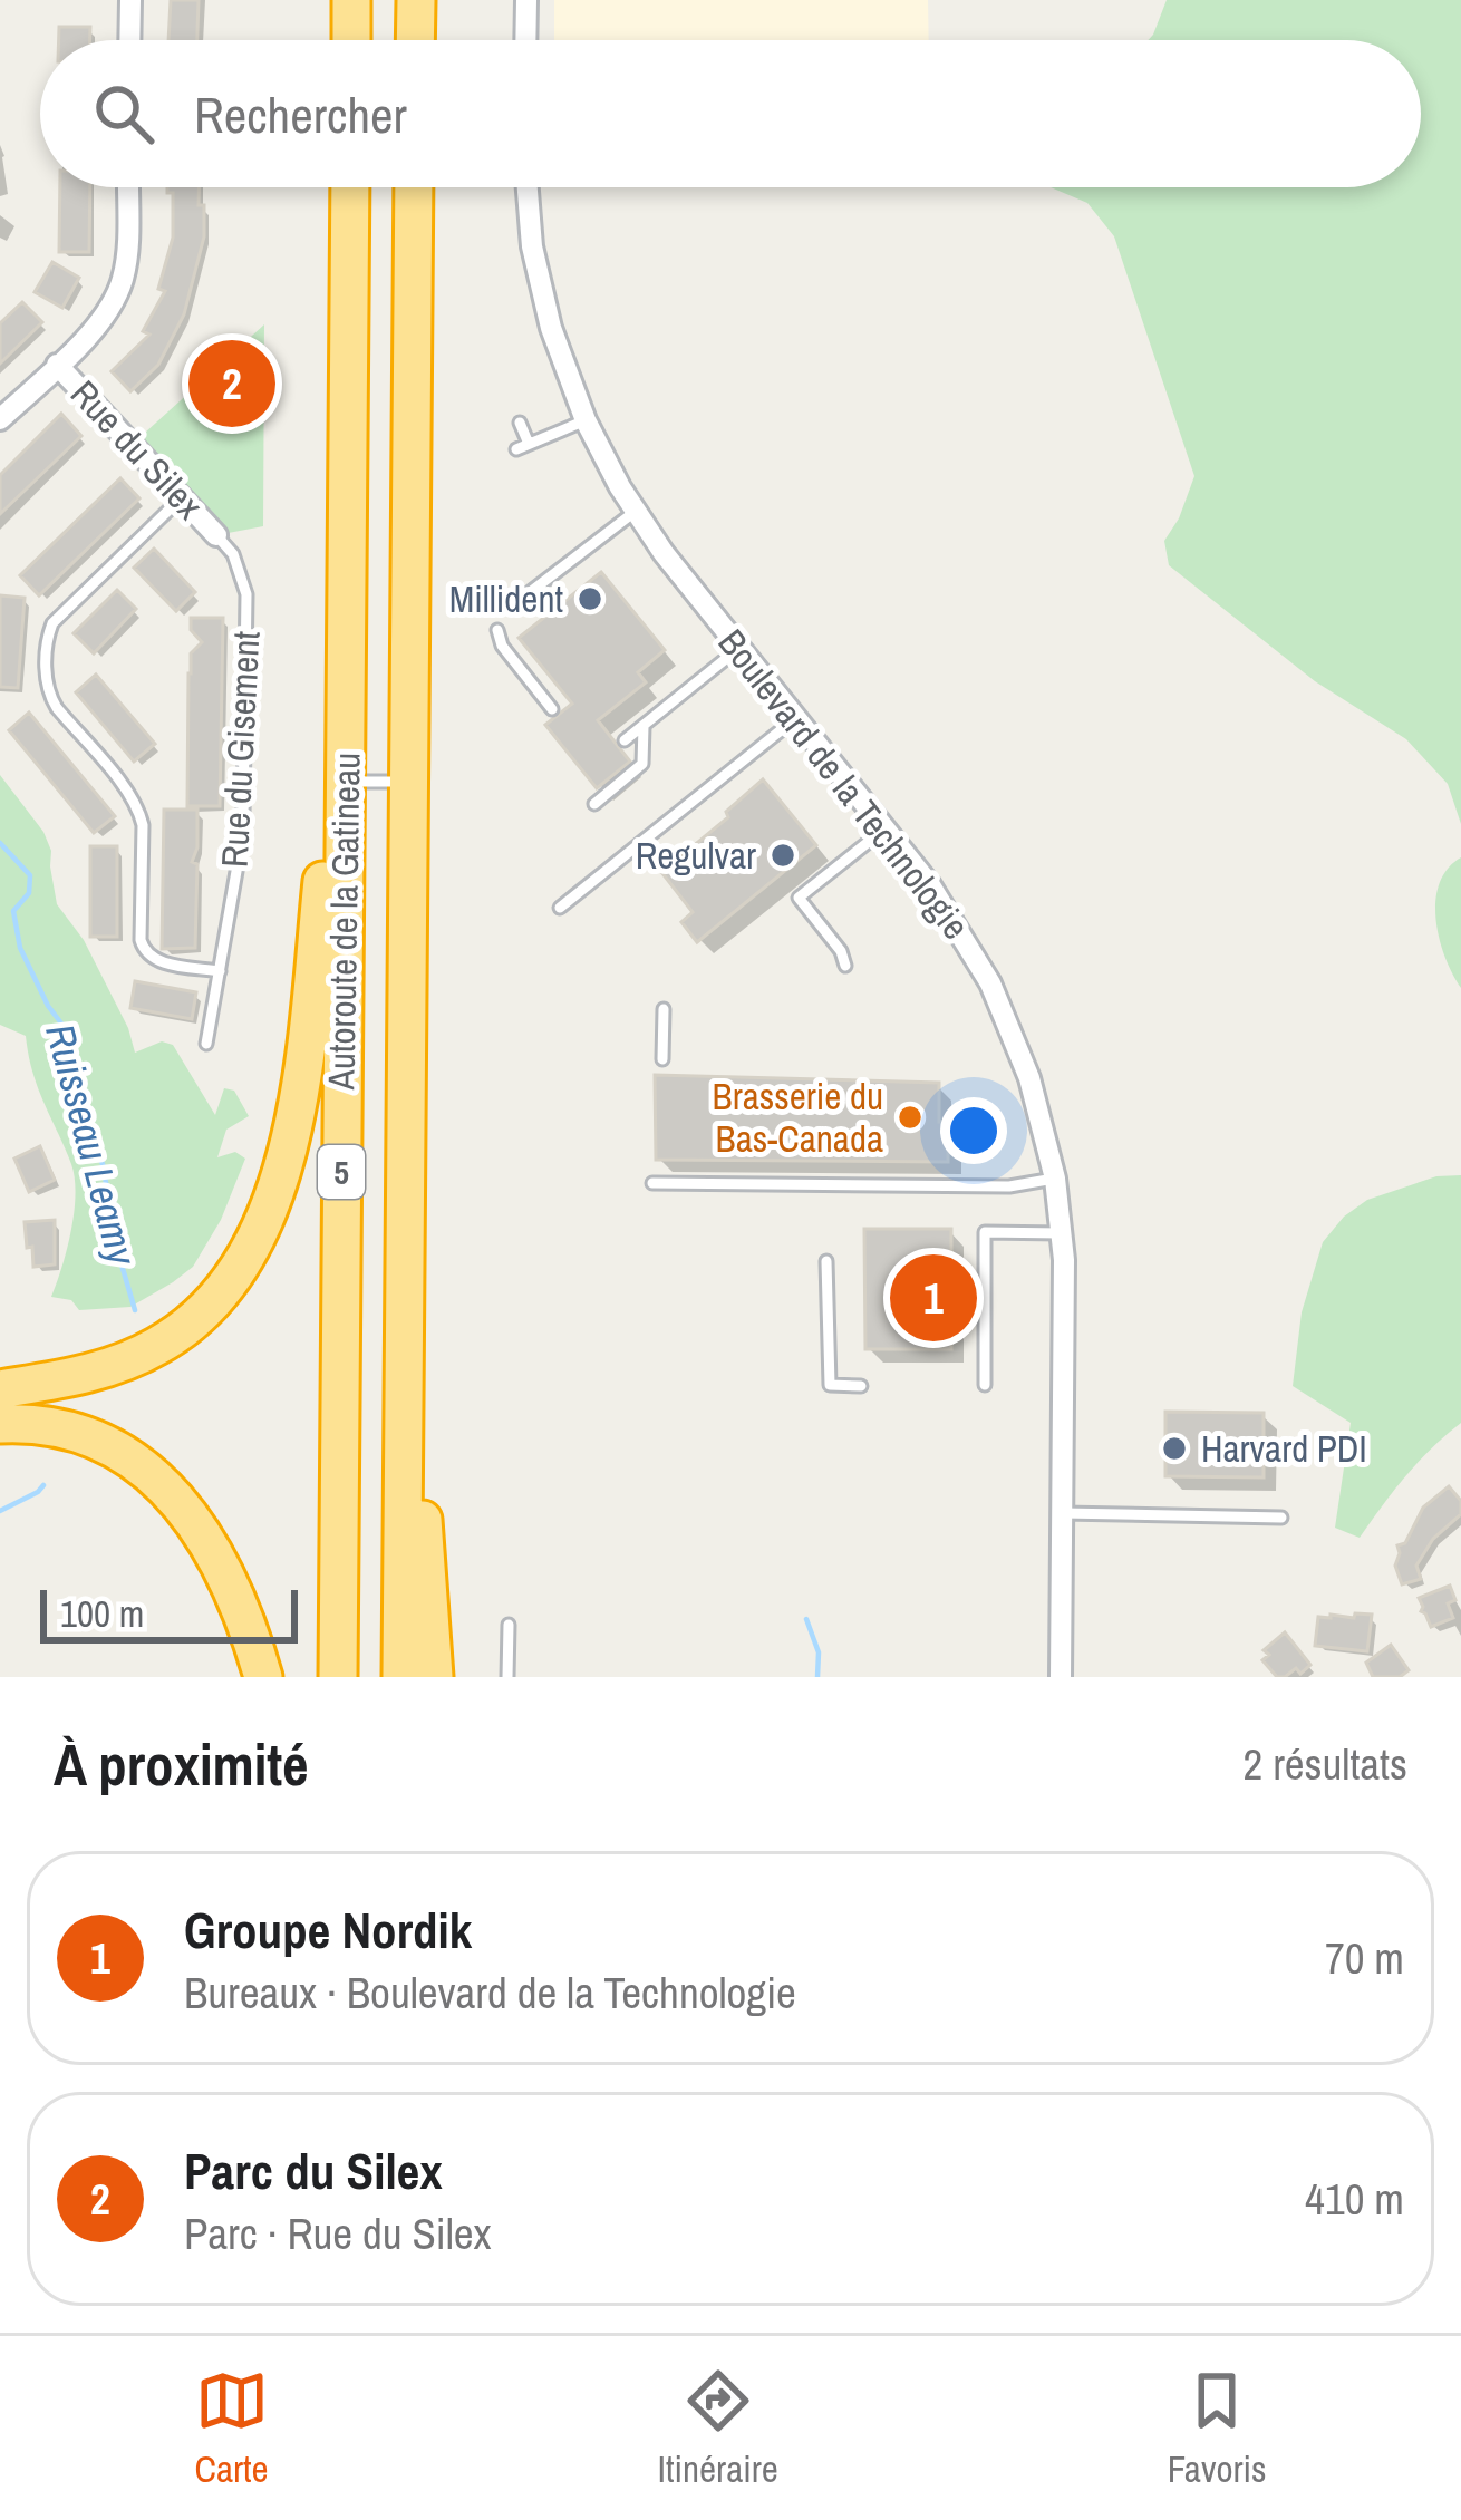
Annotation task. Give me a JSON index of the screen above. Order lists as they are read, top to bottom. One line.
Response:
{"streets":{"highway":["Autoroute de la Gatineau","5"],"street":["Rue du Silex","Boulevard de la Technologie"],"lane":["Rue du Gisement"]},"crossings":[["Rue du Silex","Rue du Gisement"]],"water":["Ruisseau Leamy"],"places":["Millident","Regulvar","Brasserie du Bas-Canada","Harvard PDI"],"scale_bar":"100 m","page":{"search":"Rechercher","pins":["2","1"],"scale":"100 m","heading":["À proximité","2 résultats"],"list":[{"mark":"1","name":"Groupe Nordik","note":"Bureaux · Boulevard de la Technologie","value":"70 m"},{"mark":"2","name":"Parc du Silex","note":"Parc · Rue du Silex","value":"410 m"}],"nav":["Carte","Itinéraire","Favoris"]}}
